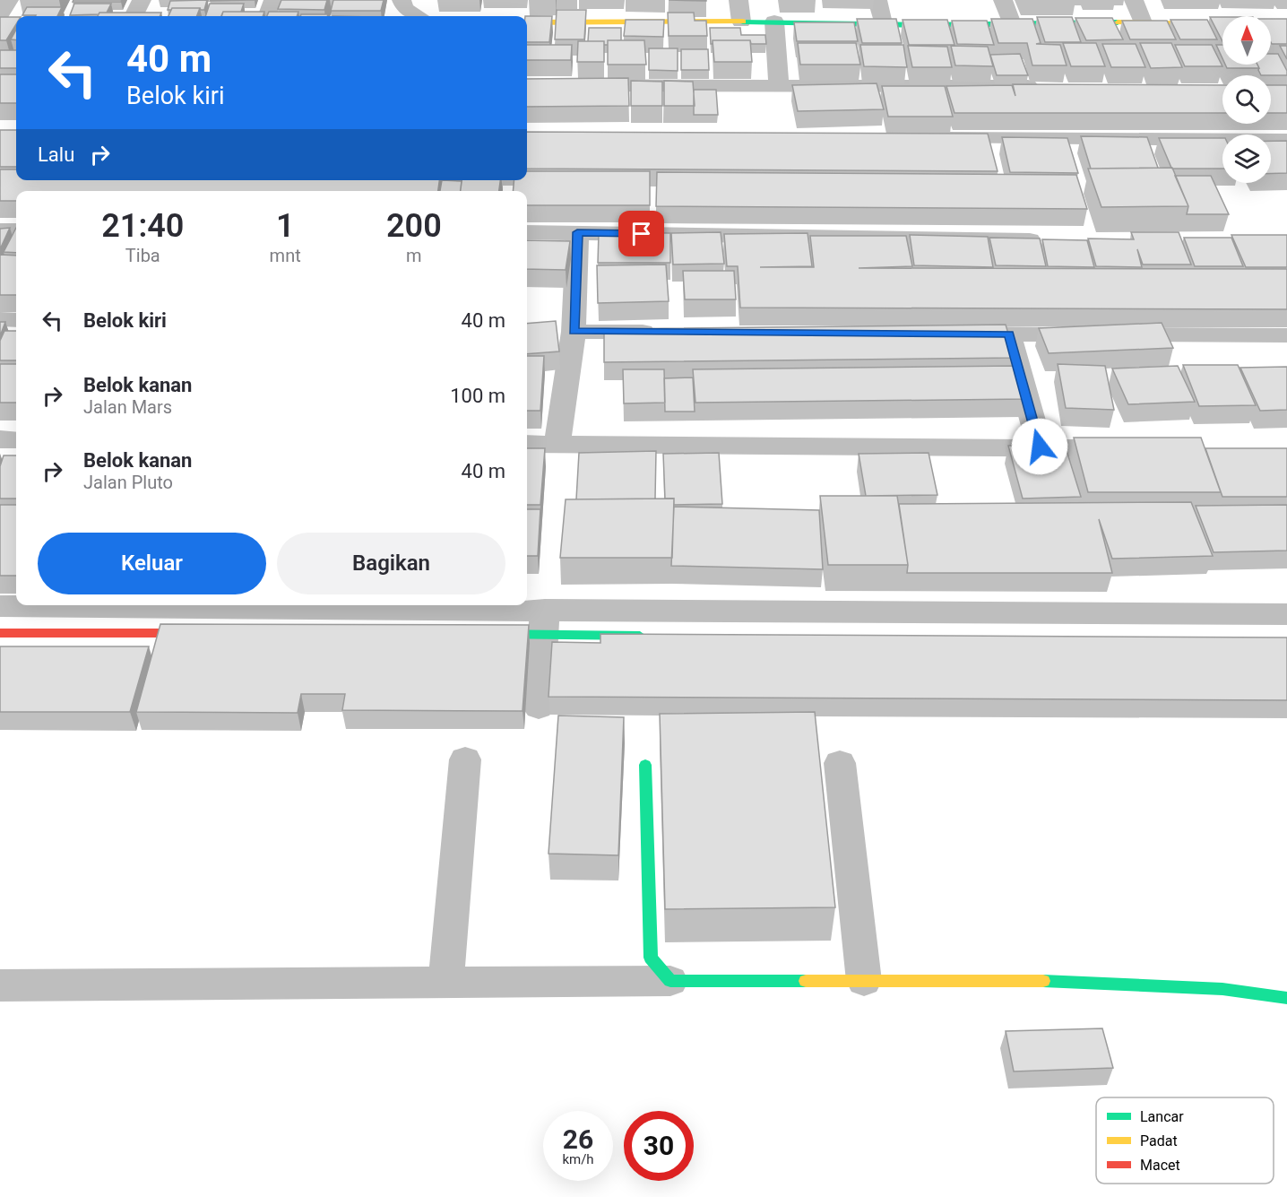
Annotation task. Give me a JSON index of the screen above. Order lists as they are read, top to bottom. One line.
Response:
{"legend":["Lancar","Padat","Macet"],"north":"top","page":{"turn":["40 m","Belok kiri"],"then":"Lalu","eta":["21:40","Tiba","1","mnt","200","m"],"list":[{"name":"Belok kiri","value":"40 m"},{"name":"Belok kanan","note":"Jalan Mars","value":"100 m"},{"name":"Belok kanan","note":"Jalan Pluto","value":"40 m"}],"buttons":["Keluar","Bagikan"],"speed":"26 km/h","limit":"30"}}
